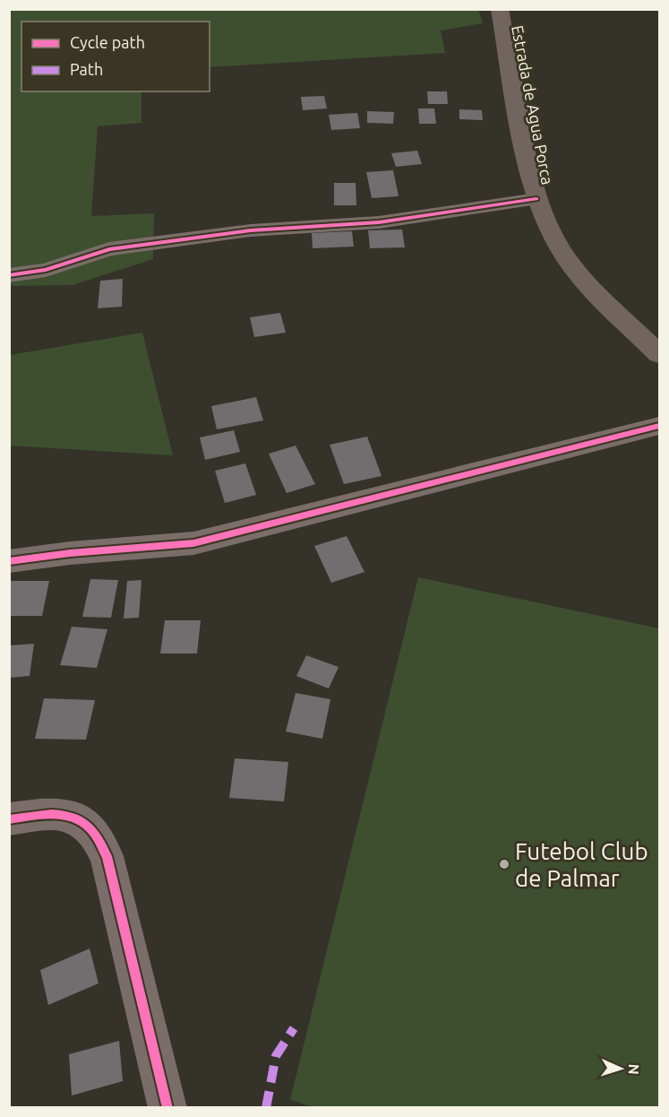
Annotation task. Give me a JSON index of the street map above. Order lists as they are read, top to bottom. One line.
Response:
{"streets":{"main road":["Estrada de Agua Porca"]},"places":["Futebol Club de Palmar"],"legend":["Cycle path","Path"],"north":"right"}
